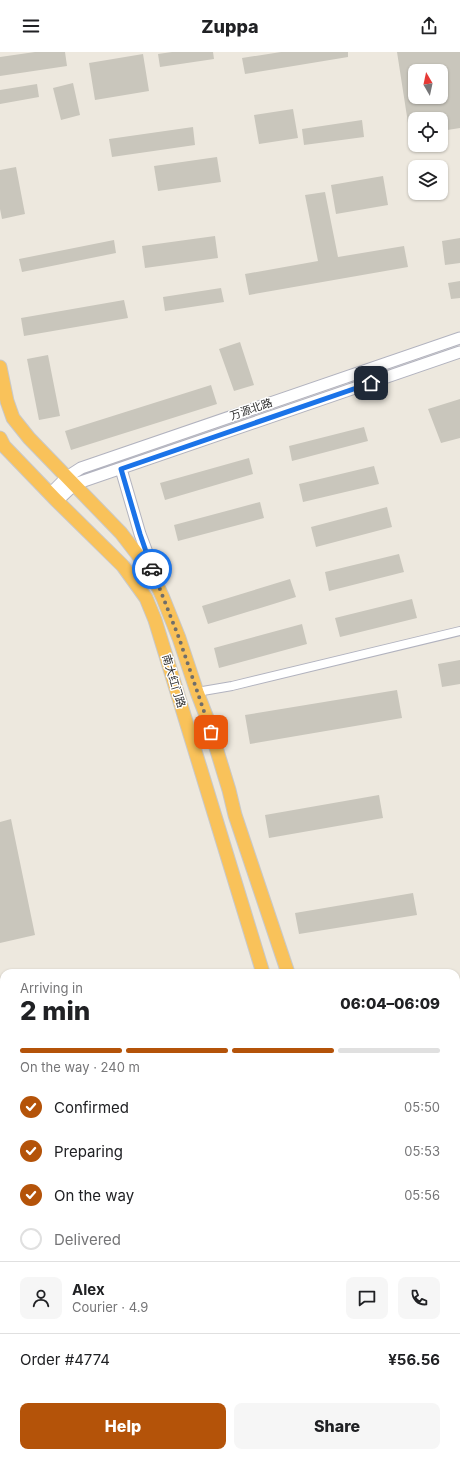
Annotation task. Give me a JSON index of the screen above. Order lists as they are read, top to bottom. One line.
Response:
{"streets":{"highway":["南大红门路"],"main road":["万源北路"]},"crossings":[["万源北路","南大红门路"]],"north":"top","page":{"header":"Zuppa","heading":["2 min","Arriving in","06:04–06:09"],"panel":["Alex","Courier · 4.9","Order #4774","¥56.56"],"bar":"On the way · 240 m","list":[["Confirmed","05:50"],["Preparing","05:53"],["On the way","05:56"],"Delivered"],"buttons":["Help","Share"]}}
